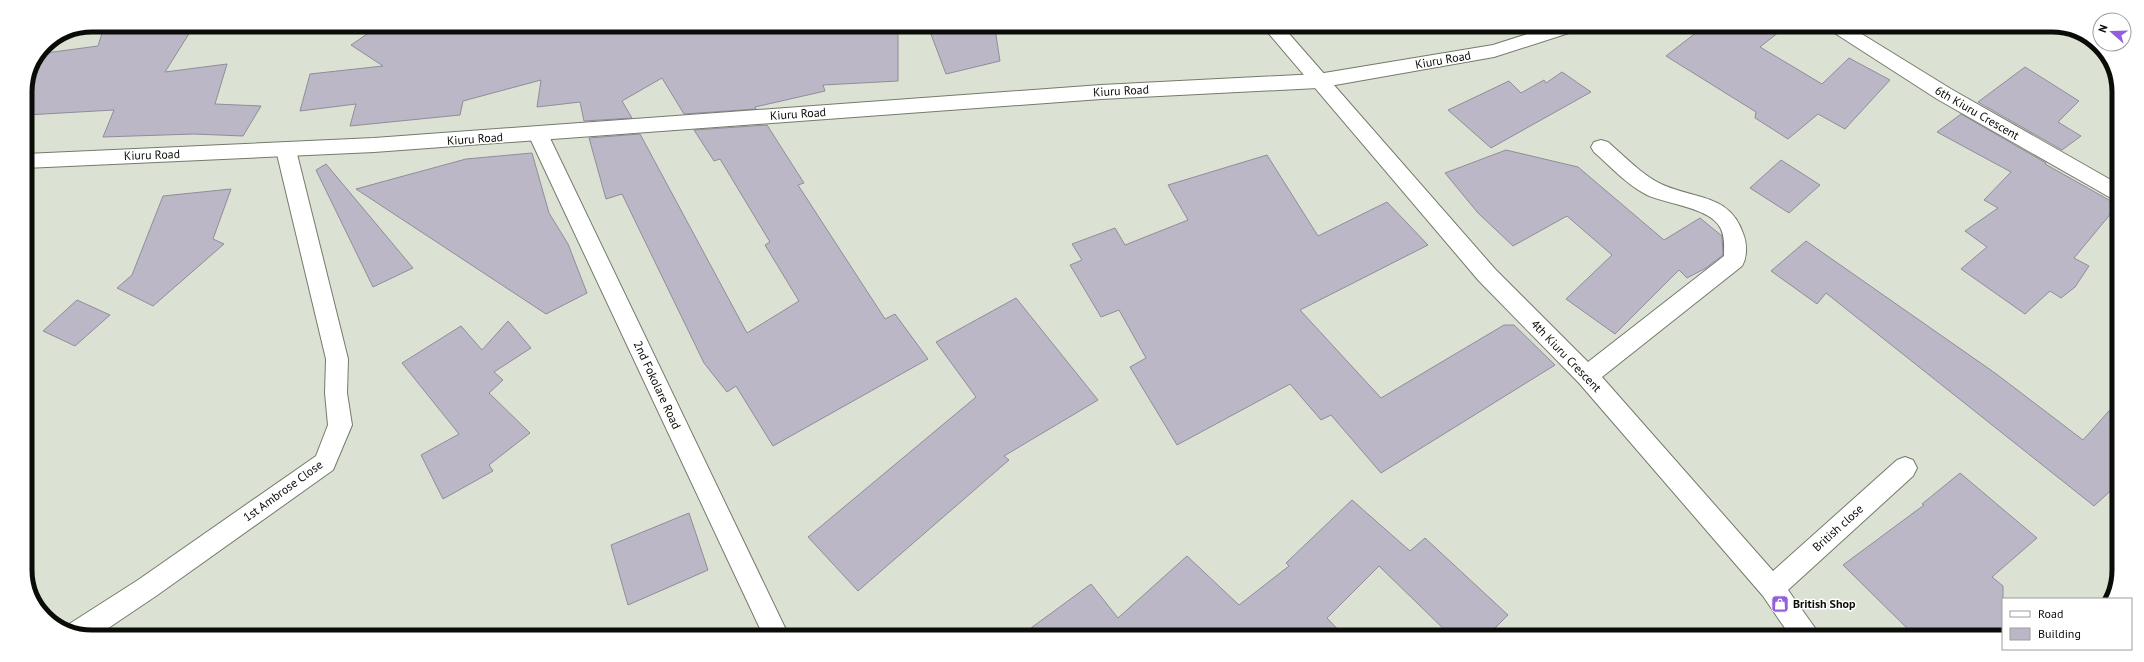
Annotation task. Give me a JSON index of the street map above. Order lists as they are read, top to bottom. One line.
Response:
{"streets":{"street":["Kiuru Road","6th Kiuru Crescent","4th Kiuru Crescent","2nd Fokolare Road","1st Ambrose Close","British close"]},"crossings":[["Kiuru Road","4th Kiuru Crescent"],["Kiuru Road","2nd Fokolare Road"],["Kiuru Road","1st Ambrose Close"],["4th Kiuru Crescent","British close"]],"places":{"shop":["British Shop"]},"legend":["Road","Building"],"north":"left"}
